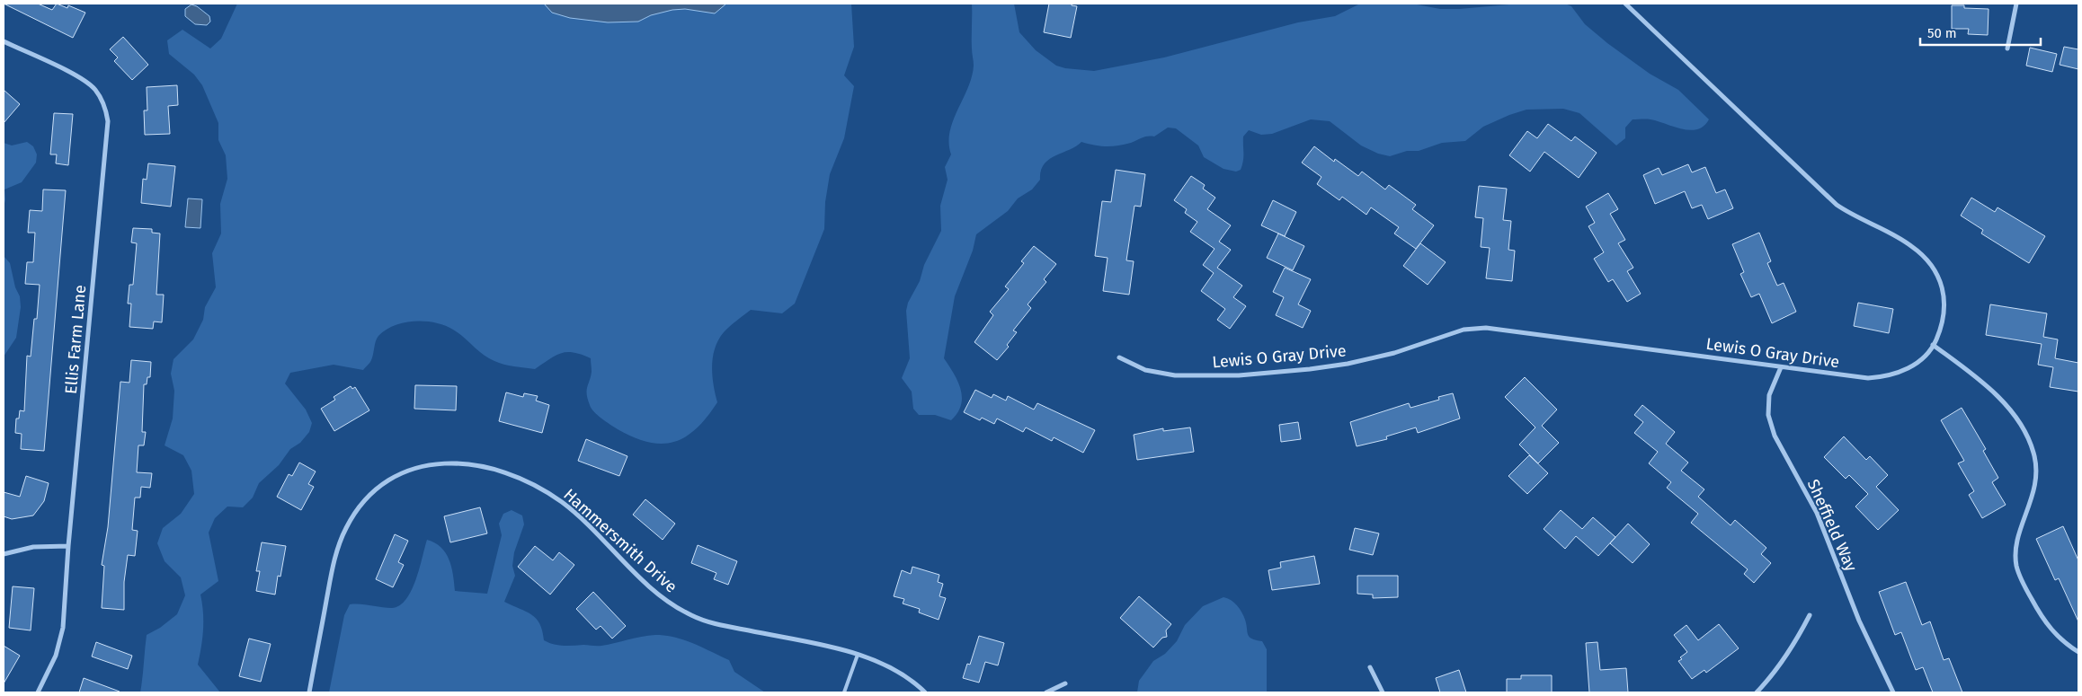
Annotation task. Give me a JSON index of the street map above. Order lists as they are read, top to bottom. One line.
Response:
{"streets":{"street":["Ellis Farm Lane","Lewis O Gray Drive","Sheffield Way","Hammersmith Drive"]},"crossings":[["Lewis O Gray Drive","Sheffield Way"]],"scale_bar":"50 m"}
